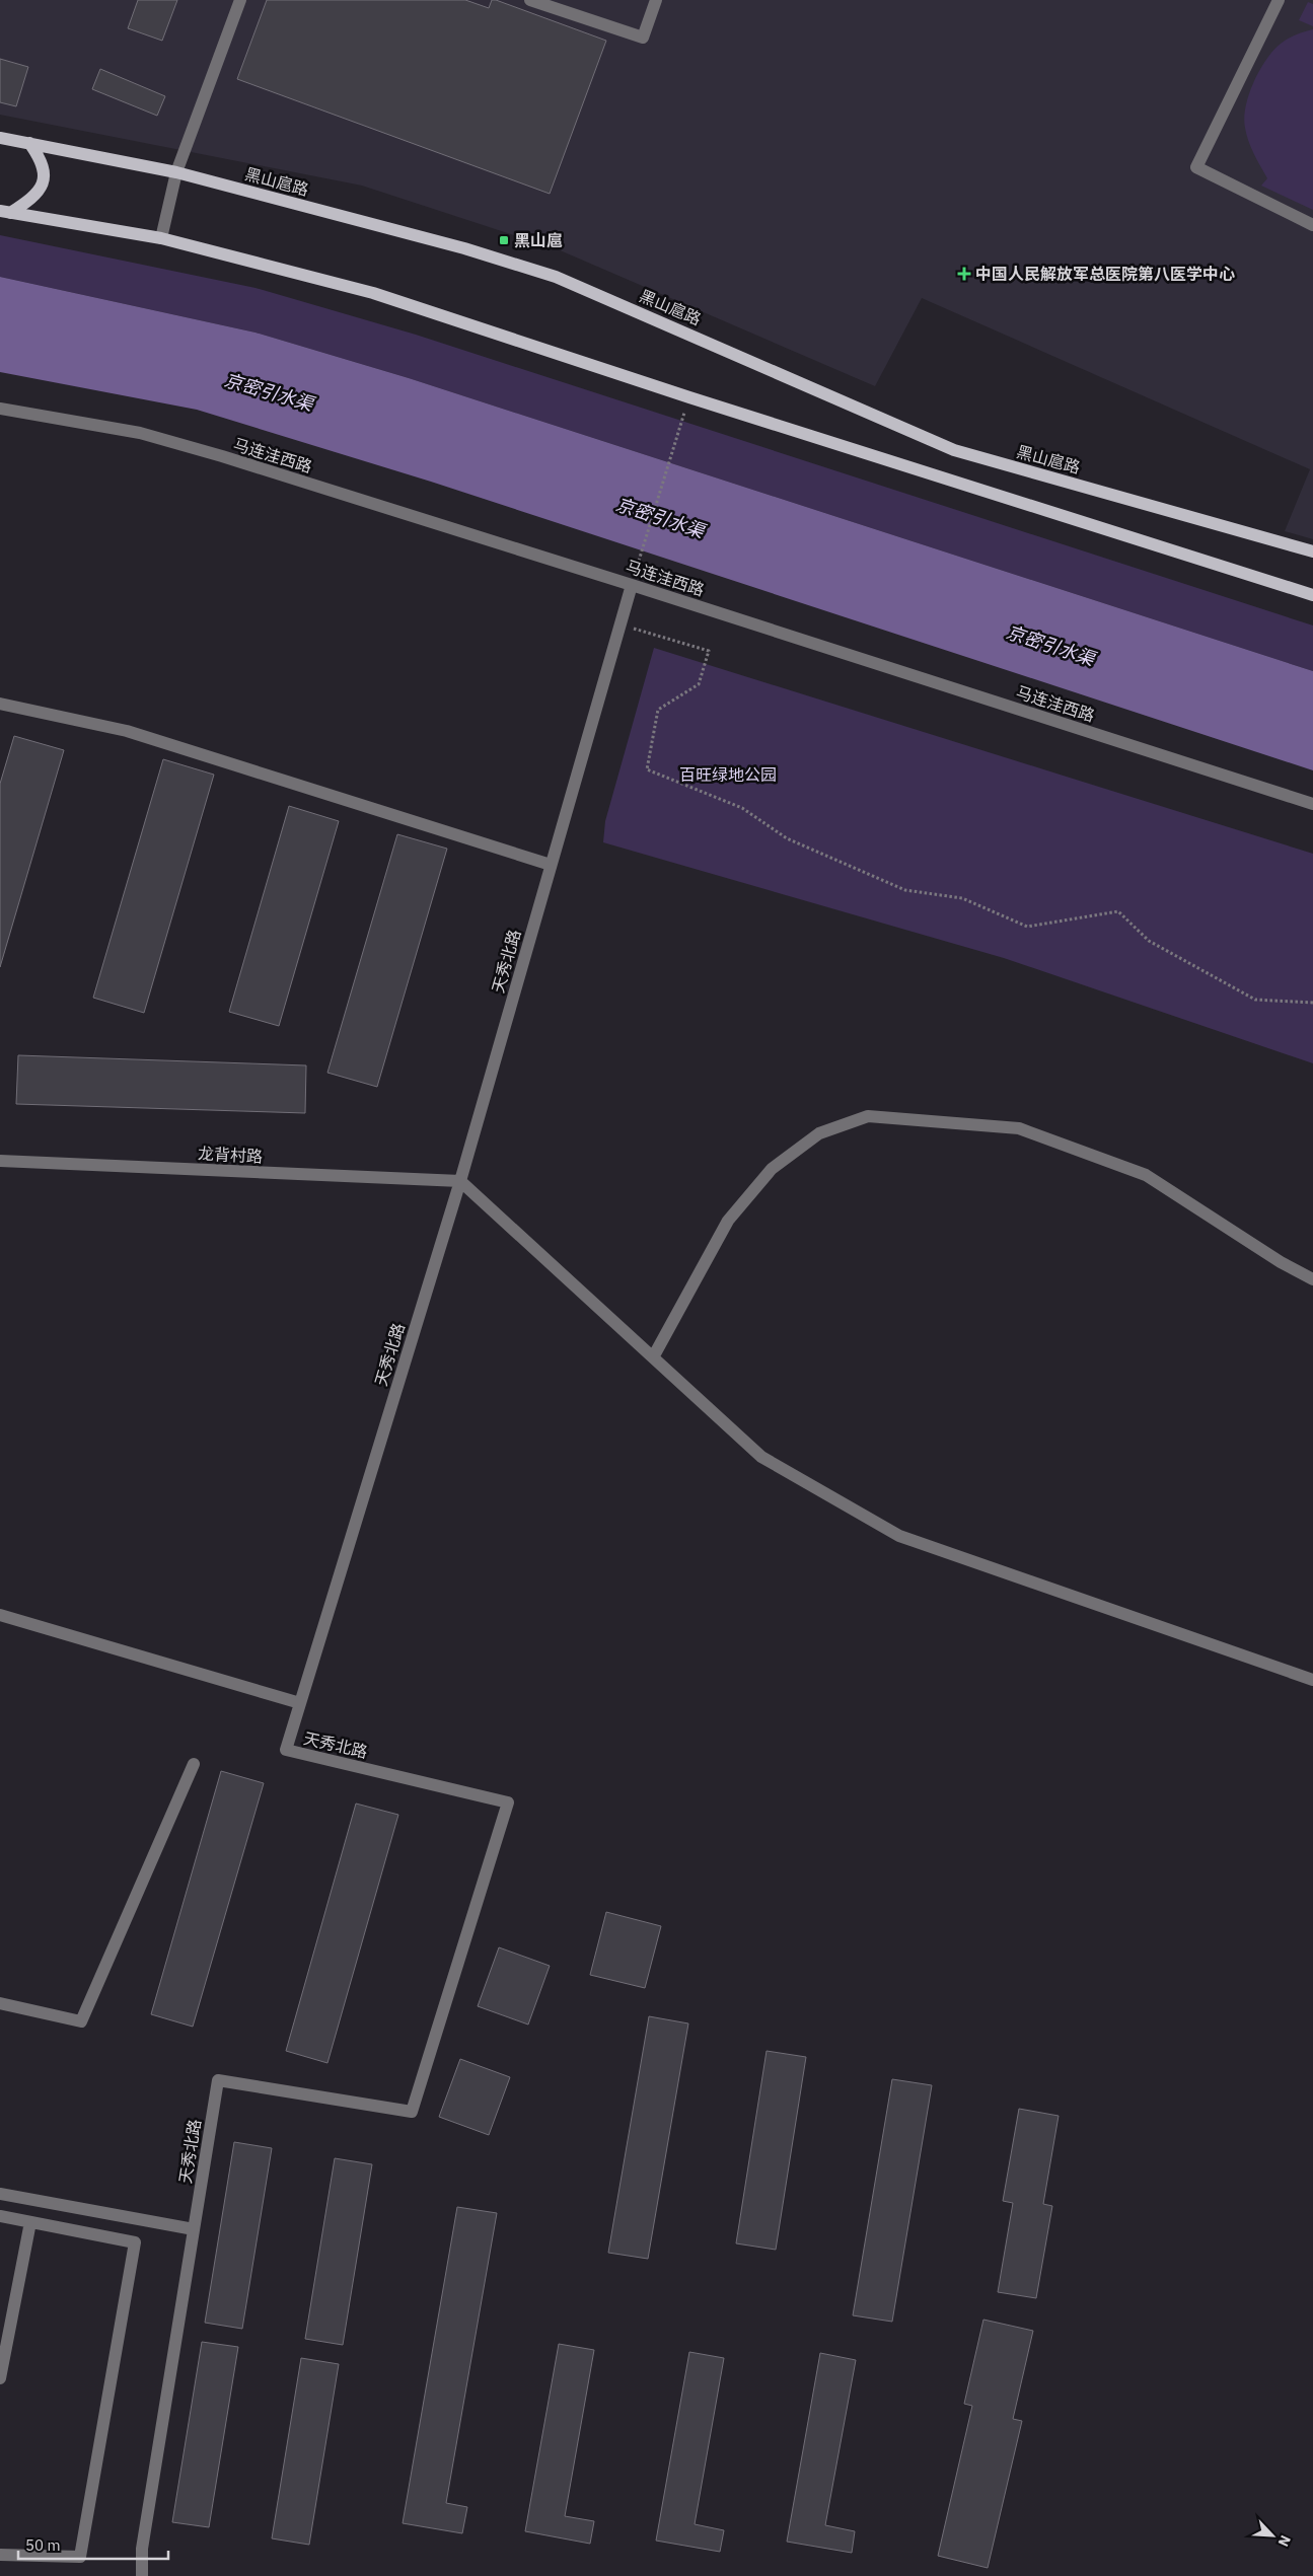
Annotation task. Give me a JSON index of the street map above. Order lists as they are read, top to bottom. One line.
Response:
{"streets":{"main road":["黑山扈路"],"street":["马连洼西路","天秀北路","龙背村路"]},"crossings":[["马连洼西路","天秀北路"],["天秀北路","龙背村路"]],"water":["京密引水渠"],"parks":["百旺绿地公园"],"places":{"transit":["黑山扈"],"health":["中国人民解放军总医院第八医学中心"]},"scale_bar":"50 m","north":"bottom right"}
